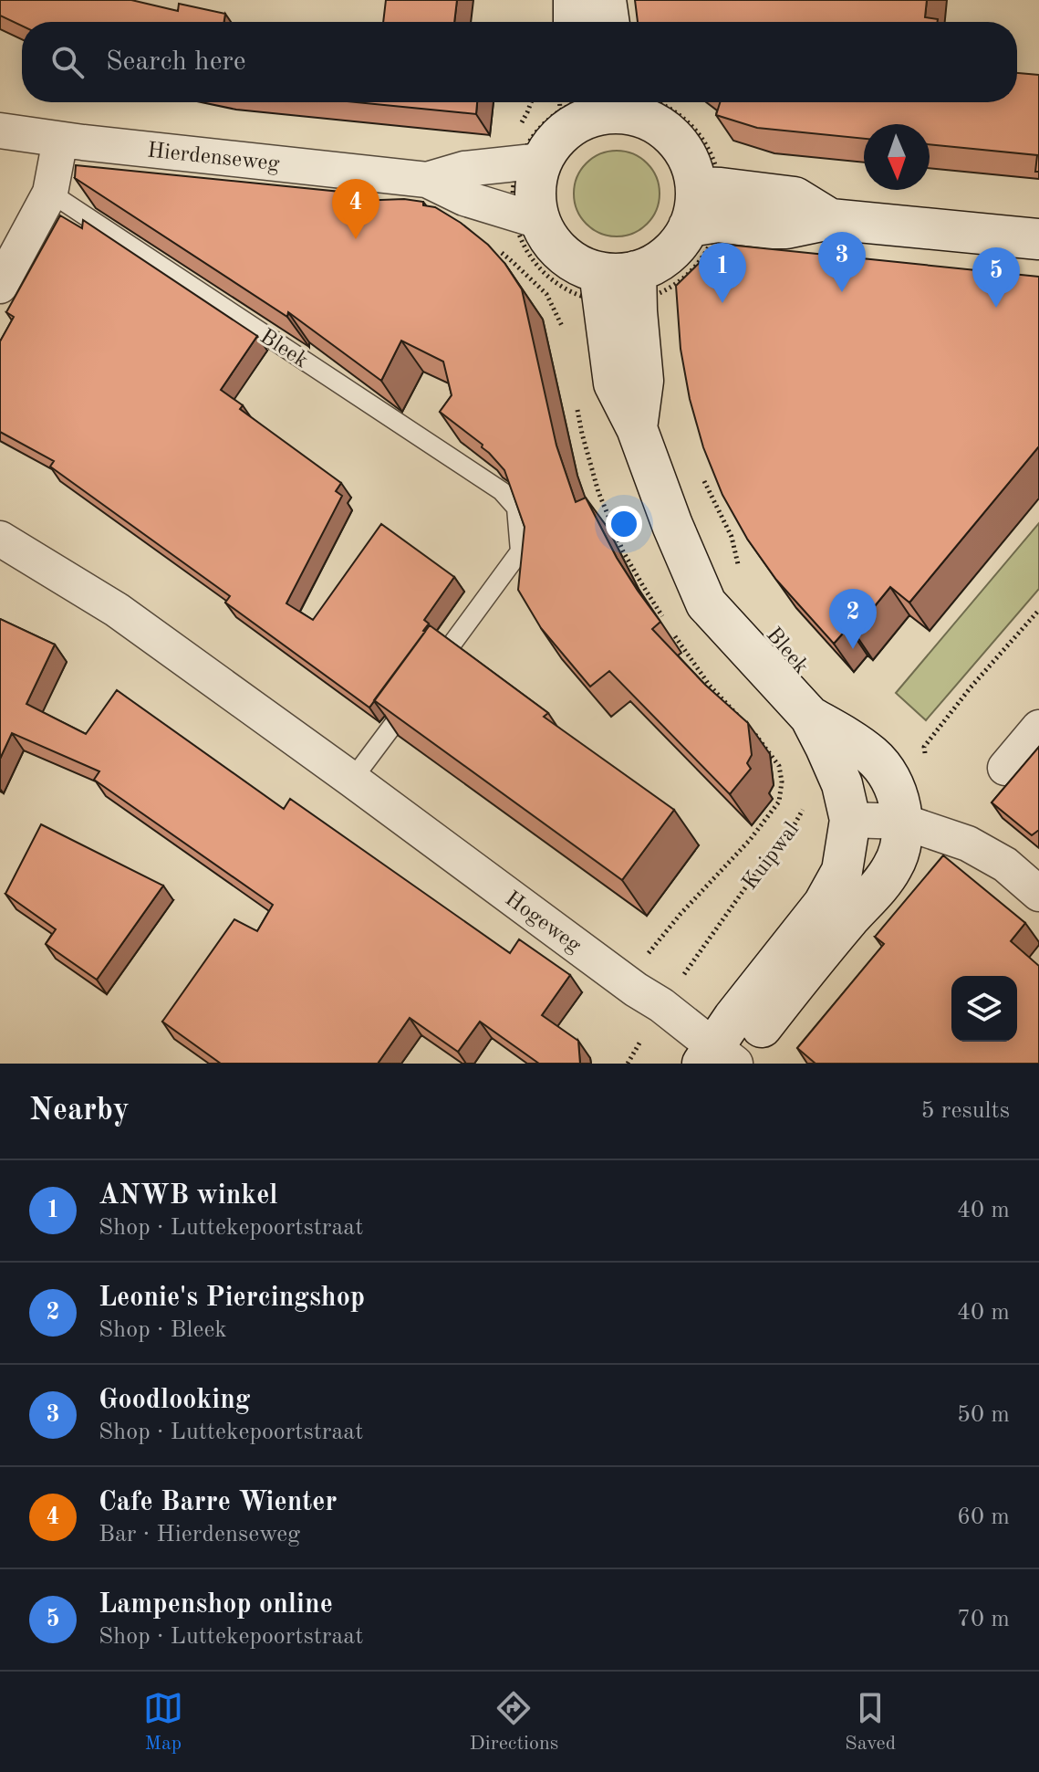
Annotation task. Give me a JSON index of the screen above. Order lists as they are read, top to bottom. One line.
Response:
{"streets":{"street":["Hierdenseweg","Bleek","Hogeweg"],"path":["Kuipwal"]},"crossings":[["Bleek","Hogeweg"],["Kuipwal","Hogeweg"]],"north":"bottom","page":{"search":"Search here","pins":["4","3","1","5","2"],"heading":["Nearby","5 results"],"list":[{"mark":"1","name":"ANWB winkel","note":"Shop · Luttekepoortstraat","value":"40 m"},{"mark":"2","name":"Leonie's Piercingshop","note":"Shop · Bleek","value":"40 m"},{"mark":"3","name":"Goodlooking","note":"Shop · Luttekepoortstraat","value":"50 m"},{"mark":"4","name":"Cafe Barre Wienter","note":"Bar · Hierdenseweg","value":"60 m"},{"mark":"5","name":"Lampenshop online","note":"Shop · Luttekepoortstraat","value":"70 m"}],"nav":["Map","Directions","Saved"]}}
